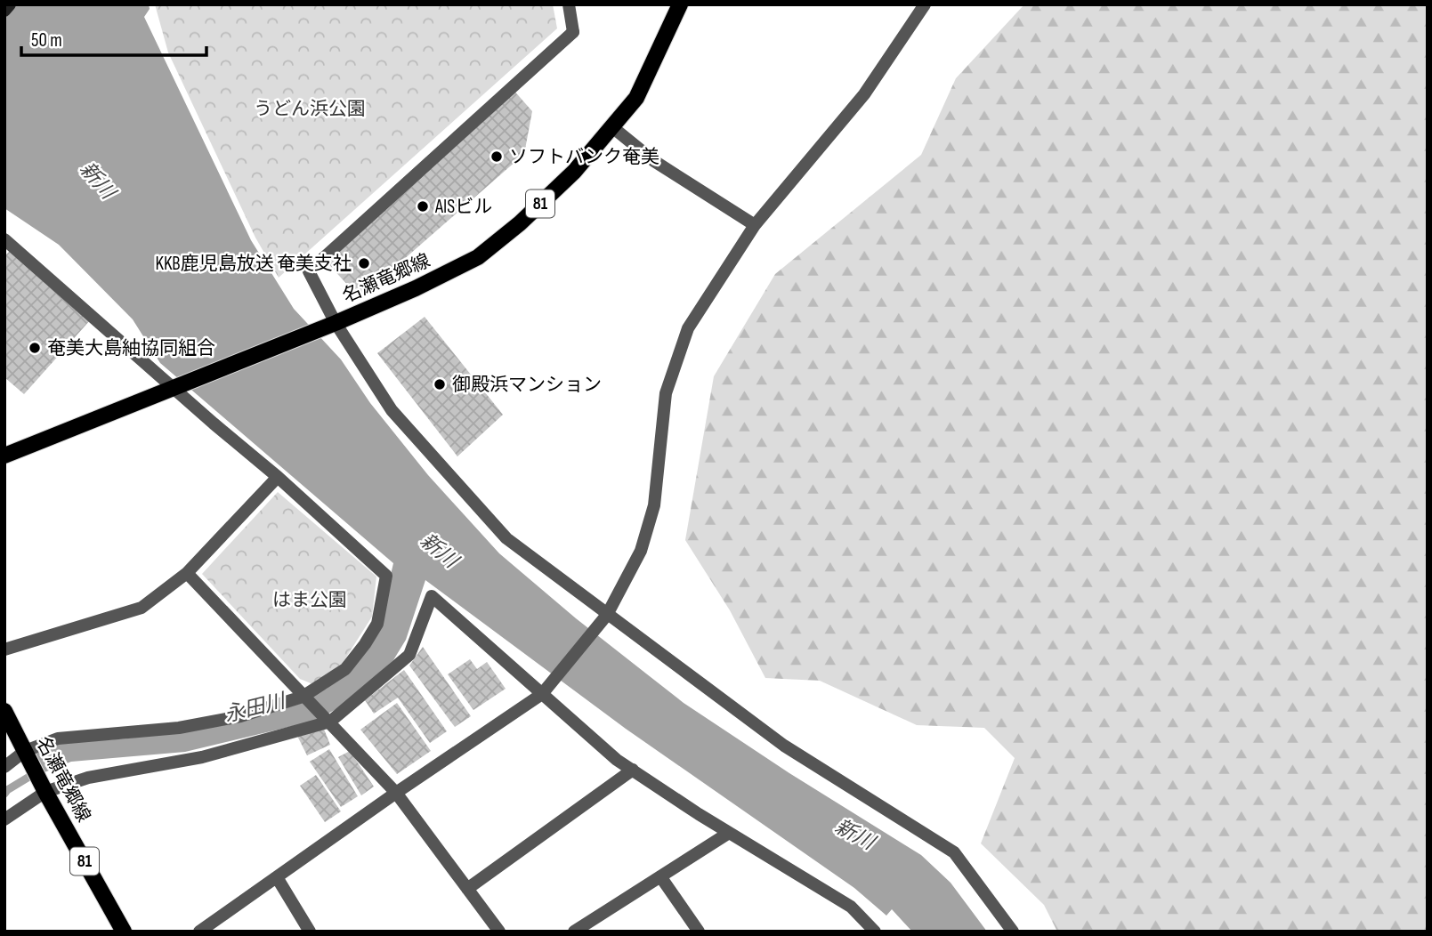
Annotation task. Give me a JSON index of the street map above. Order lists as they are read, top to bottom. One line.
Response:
{"streets":{"main road":["81","名瀬竜郷線"]},"water":["新川","永田川"],"parks":["うどん浜公園","はま公園"],"places":["ソフトバンク奄美","AISビル","KKB鹿児島放送 奄美支社","奄美大島紬協同組合","御殿浜マンション"],"scale_bar":"50 m"}
